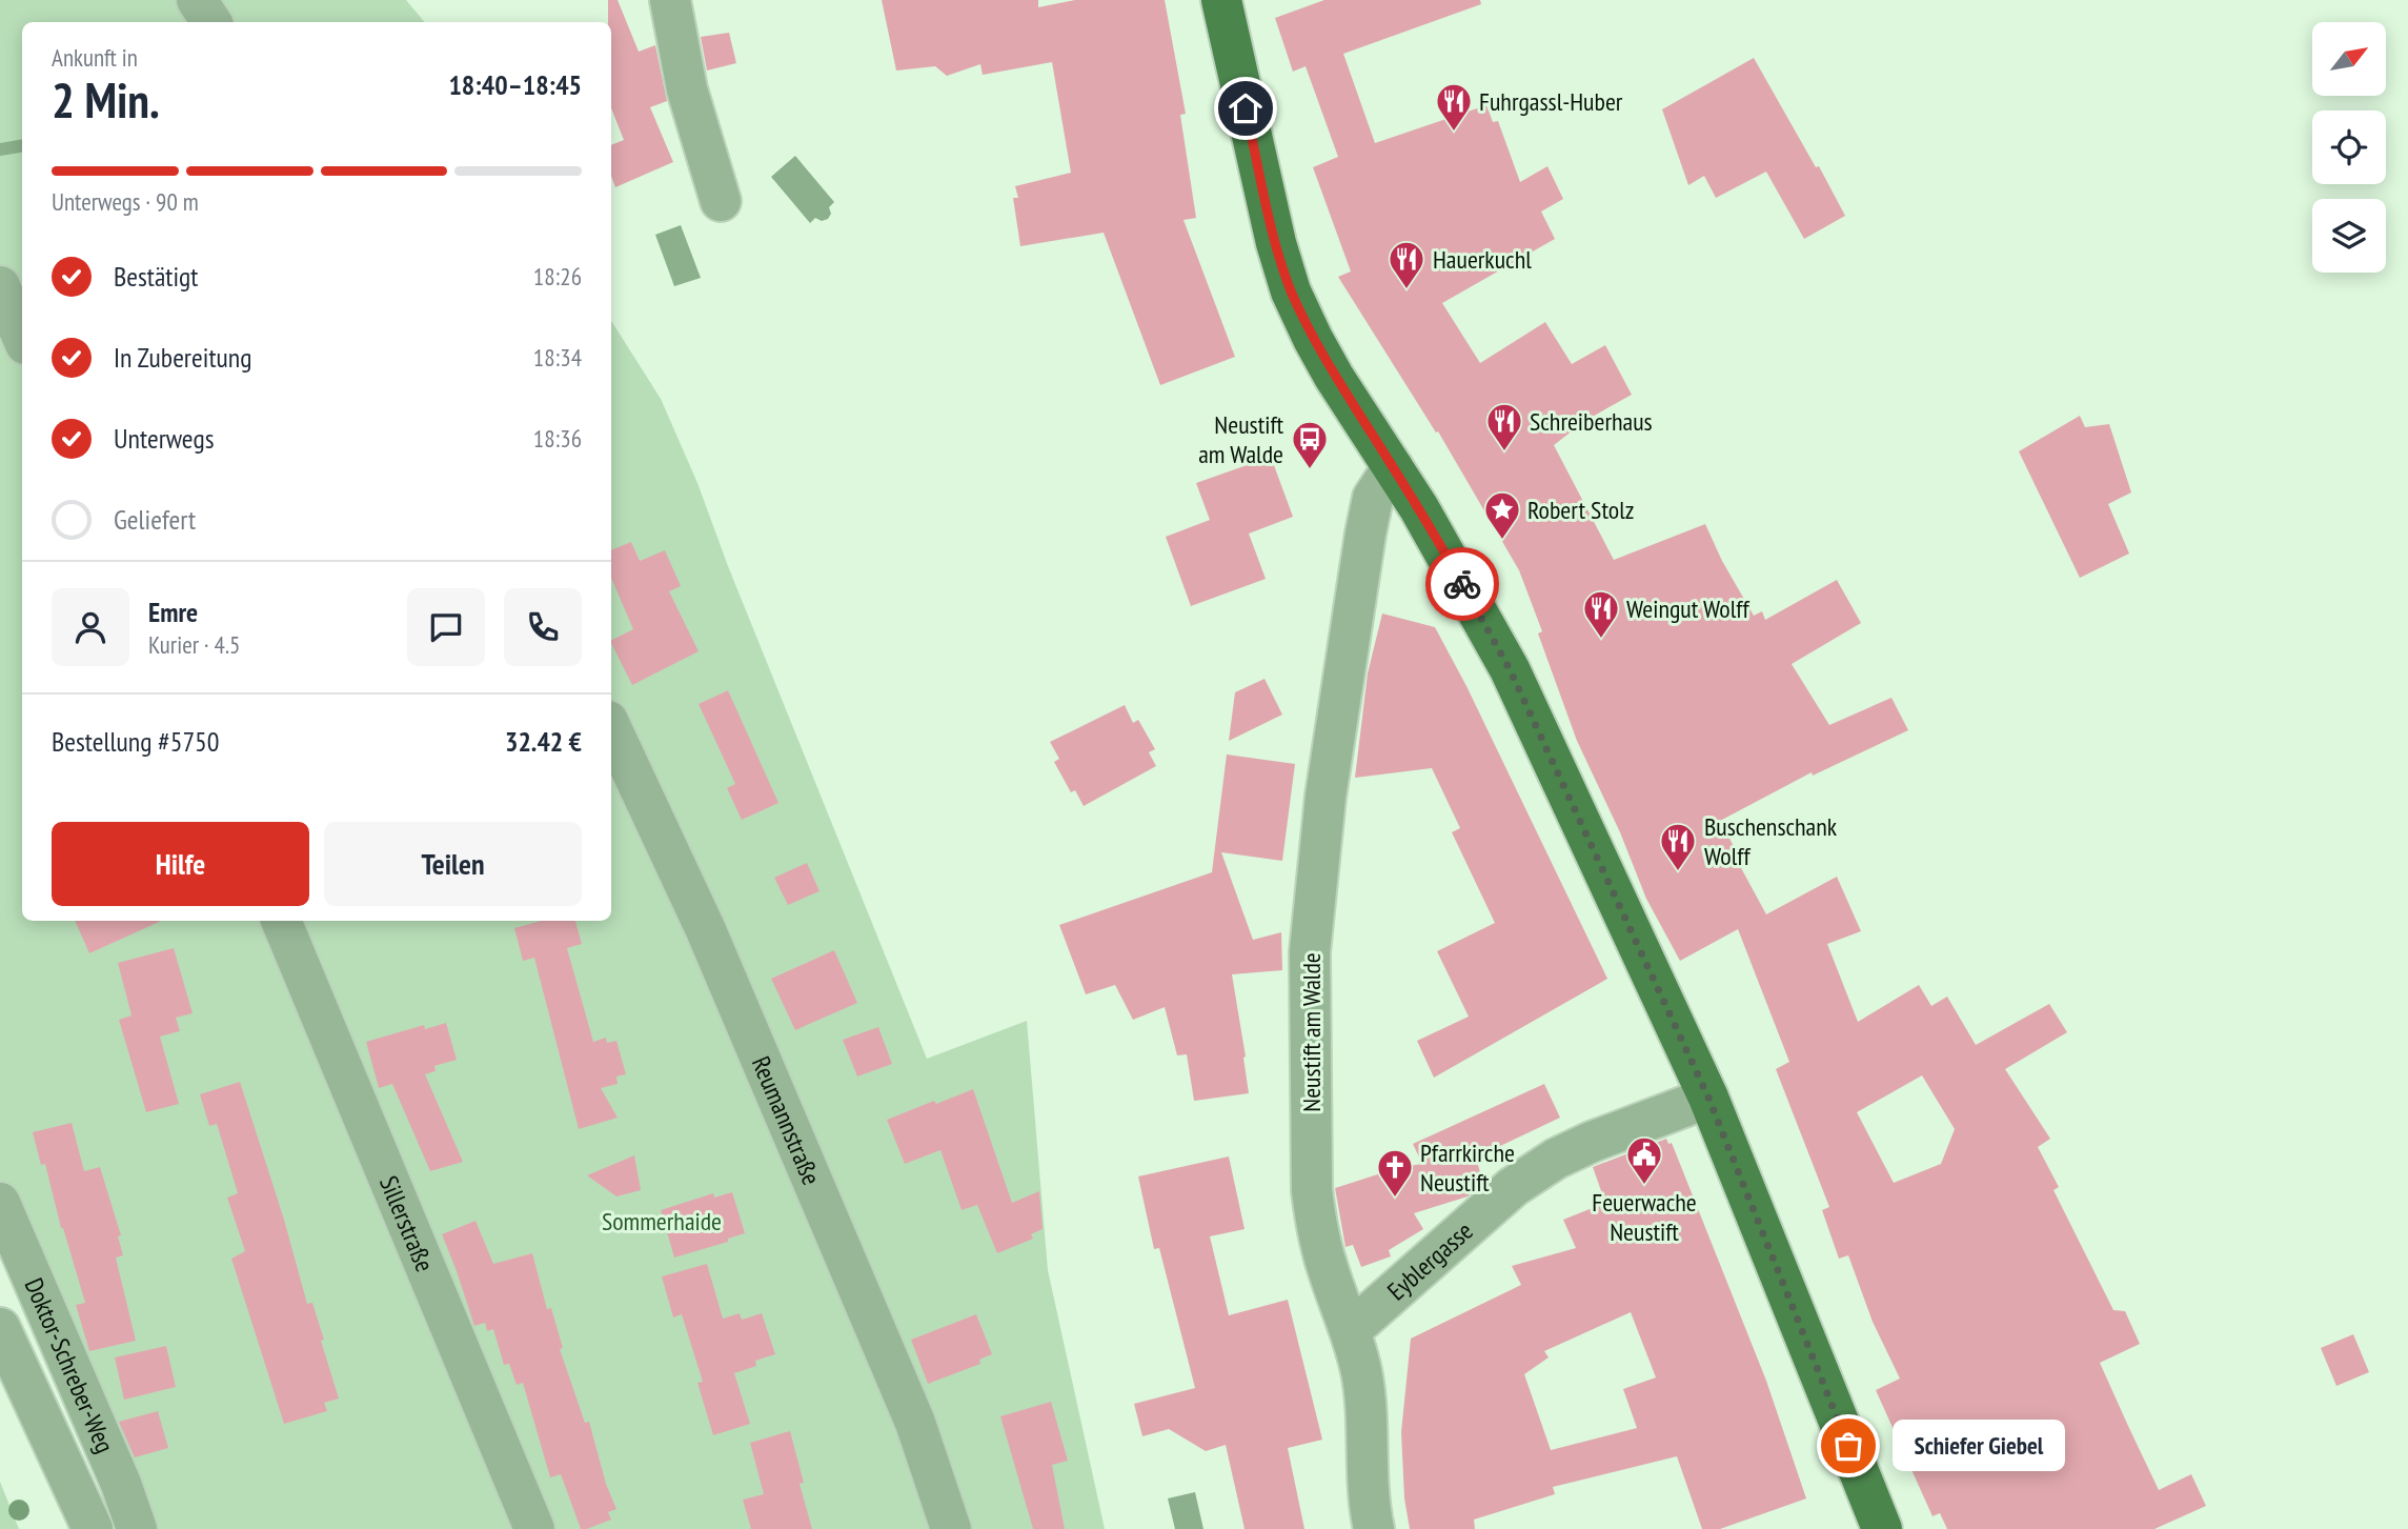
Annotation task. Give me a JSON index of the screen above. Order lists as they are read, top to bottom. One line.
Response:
{"streets":{"street":["Neustift am Walde","Reumannstraße","Sillerstraße","Eyblergasse","Doktor-Schreber-Weg"]},"crossings":[["Neustift am Walde","Eyblergasse"]],"parks":["Sommerhaide"],"places":{"restaurant":["Fuhrgassl-Huber","Hauerkuchl","Schreiberhaus","Weingut Wolff","Buschenschank Wolff"],"bus stop":["Neustift am Walde"],"place":["Robert Stolz"],"public building":["Feuerwache Neustift"],"church":["Pfarrkirche Neustift"],"other":["Schiefer Giebel"]},"north":"top right","page":{"heading":["2 Min.","Ankunft in","18:40–18:45"],"panel":["Emre","Kurier · 4.5","Bestellung #5750","32.42 €"],"bar":"Unterwegs · 90 m","list":[["Bestätigt","18:26"],["In Zubereitung","18:34"],["Unterwegs","18:36"],"Geliefert"],"buttons":["Hilfe","Teilen"],"bubble":"Schiefer Giebel"}}
